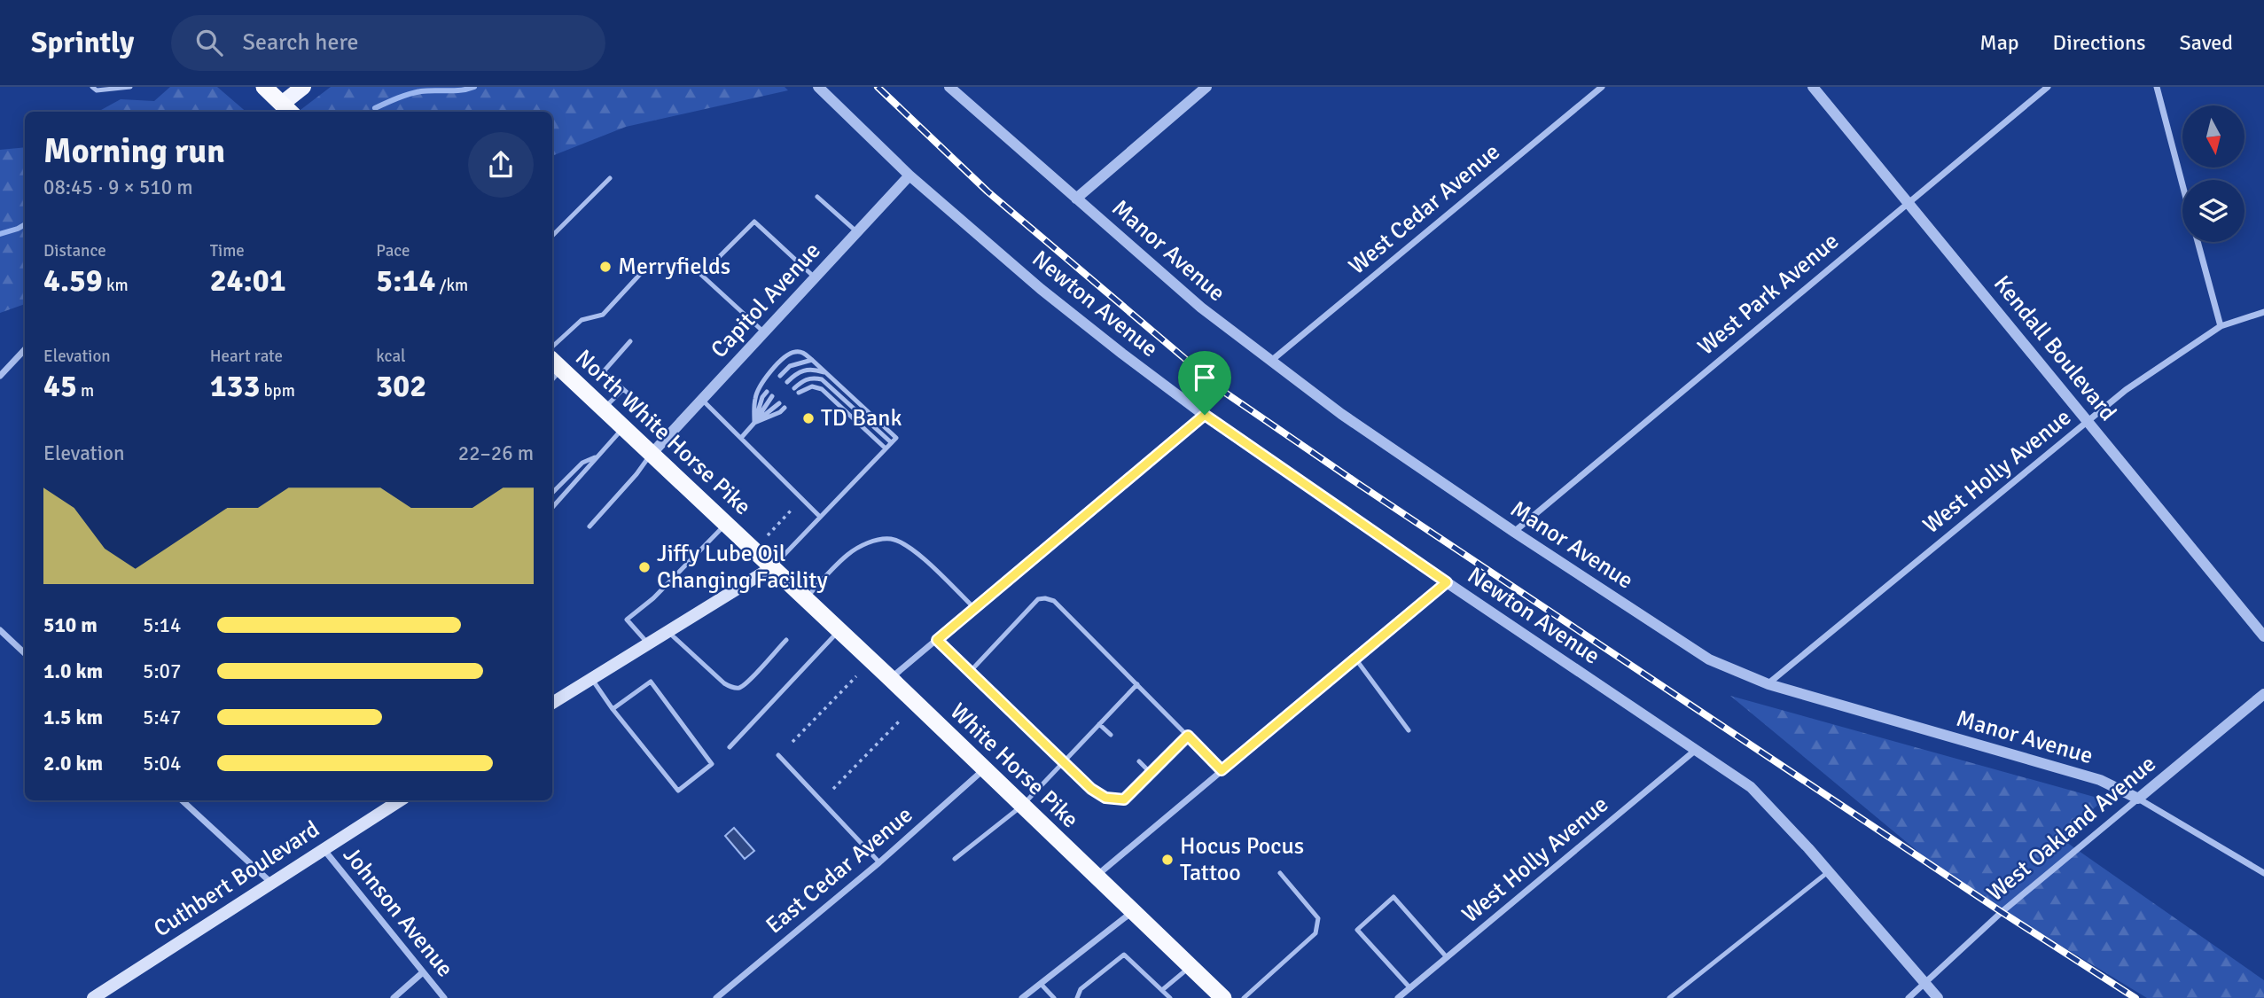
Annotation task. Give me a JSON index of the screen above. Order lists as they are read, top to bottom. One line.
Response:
{"streets":{"highway":["North White Horse Pike","White Horse Pike"],"main road":["Cuthbert Boulevard"],"street":["West Cedar Avenue","Manor Avenue","West Park Avenue","Capitol Avenue","Newton Avenue","Kendall Boulevard","West Holly Avenue","West Oakland Avenue","East Cedar Avenue","Johnson Avenue"]},"crossings":[["West Cedar Avenue","Manor Avenue"],["Manor Avenue","West Park Avenue"],["Manor Avenue","West Holly Avenue"],["Manor Avenue","West Oakland Avenue"],["West Park Avenue","Kendall Boulevard"],["Capitol Avenue","Newton Avenue"],["Capitol Avenue","North White Horse Pike"],["Newton Avenue","West Holly Avenue"],["Newton Avenue","West Oakland Avenue"],["Kendall Boulevard","West Holly Avenue"],["North White Horse Pike","White Horse Pike"],["White Horse Pike","East Cedar Avenue"],["Cuthbert Boulevard","Johnson Avenue"]],"places":["Merryfields","TD Bank","Jiffy Lube Oil Changing Facility","Hocus Pocus Tattoo"],"north":"bottom","page":{"header":"Sprintly","search":"Search here","nav":["Map","Directions","Saved"],"heading":["Morning run","08:45 · 9 × 510 m"],"stats":[["Distance","4.59 km"],["Time","24:01"],["Pace","5:14 /km"],["Elevation","45 m"],["Heart rate","133 bpm"],["kcal","302"]],"chart":["Elevation","22–26 m"],"list":[{"name":"510 m","note":"5:14"},{"name":"1.0 km","note":"5:07"},{"name":"1.5 km","note":"5:47"},{"name":"2.0 km","note":"5:04"}]}}
